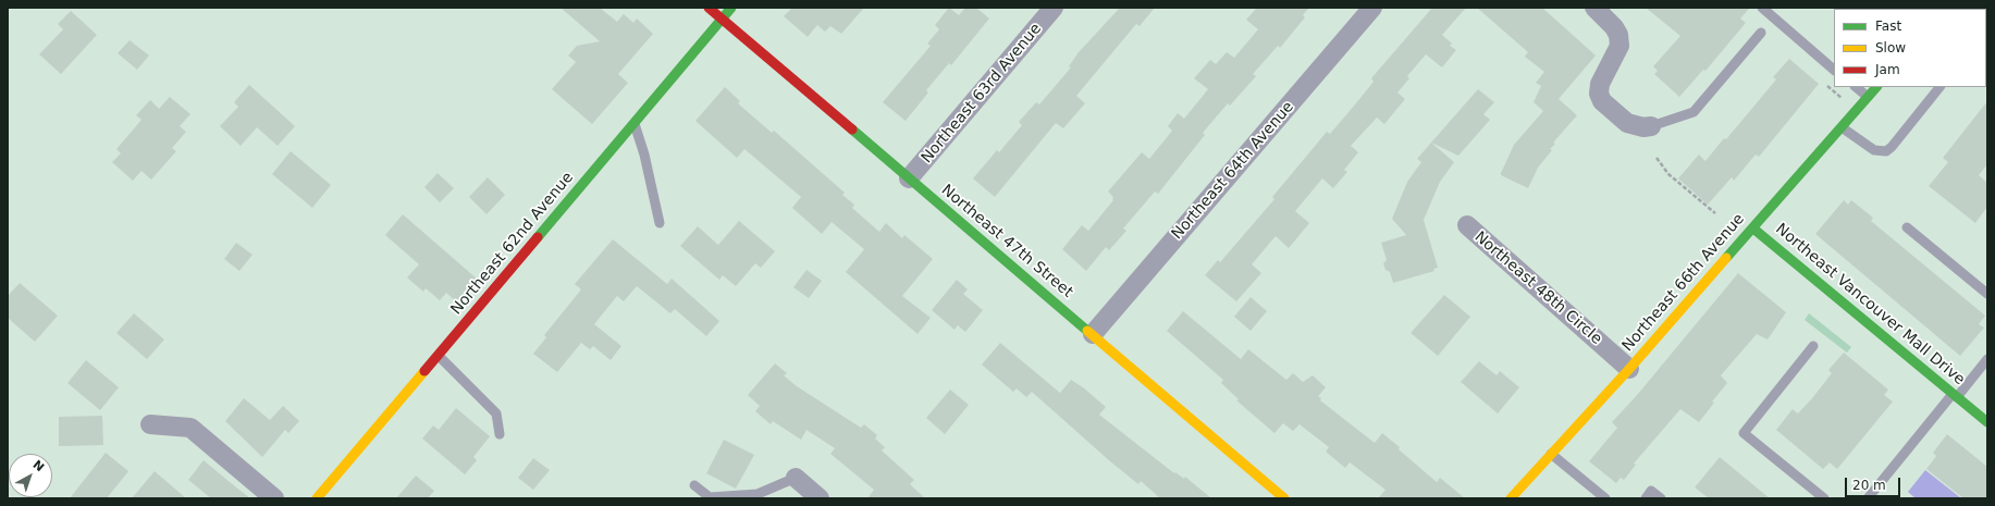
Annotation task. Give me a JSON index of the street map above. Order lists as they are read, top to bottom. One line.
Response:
{"streets":{"street":["Northeast 63rd Avenue","Northeast 64th Avenue","Northeast 47th Street","Northeast 62nd Avenue","Northeast 66th Avenue","Northeast 48th Circle","Northeast Vancouver Mall Drive"]},"crossings":[["Northeast 63rd Avenue","Northeast 47th Street"],["Northeast 64th Avenue","Northeast 47th Street"],["Northeast 47th Street","Northeast 62nd Avenue"],["Northeast 66th Avenue","Northeast 48th Circle"],["Northeast 66th Avenue","Northeast Vancouver Mall Drive"]],"legend":["Fast","Slow","Jam"],"scale_bar":"20 m","north":"top right"}
